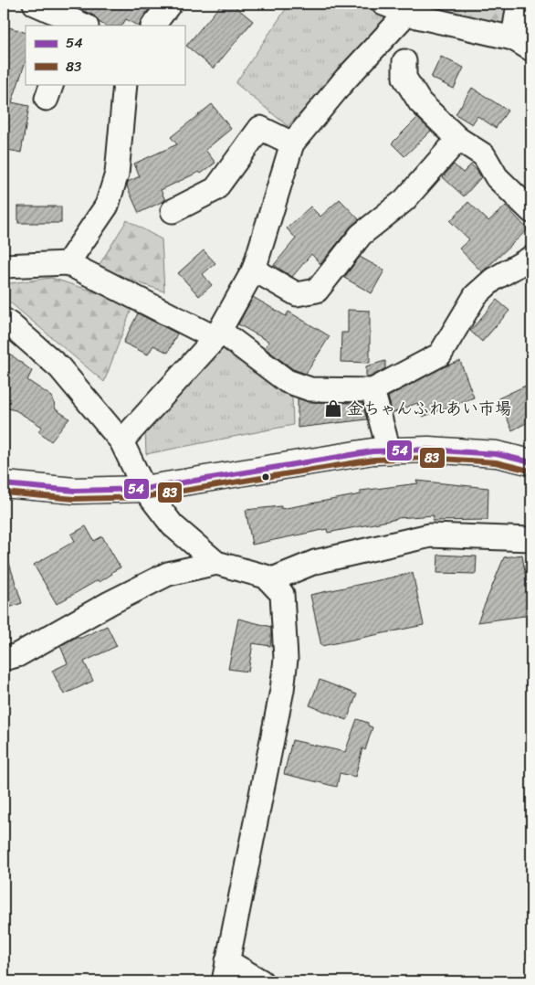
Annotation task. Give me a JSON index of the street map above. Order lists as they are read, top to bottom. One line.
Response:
{"places":{"shop":["金ちゃんふれあい市場"]},"lines":["transit line 54","transit line 83"],"legend":["54","83"]}
